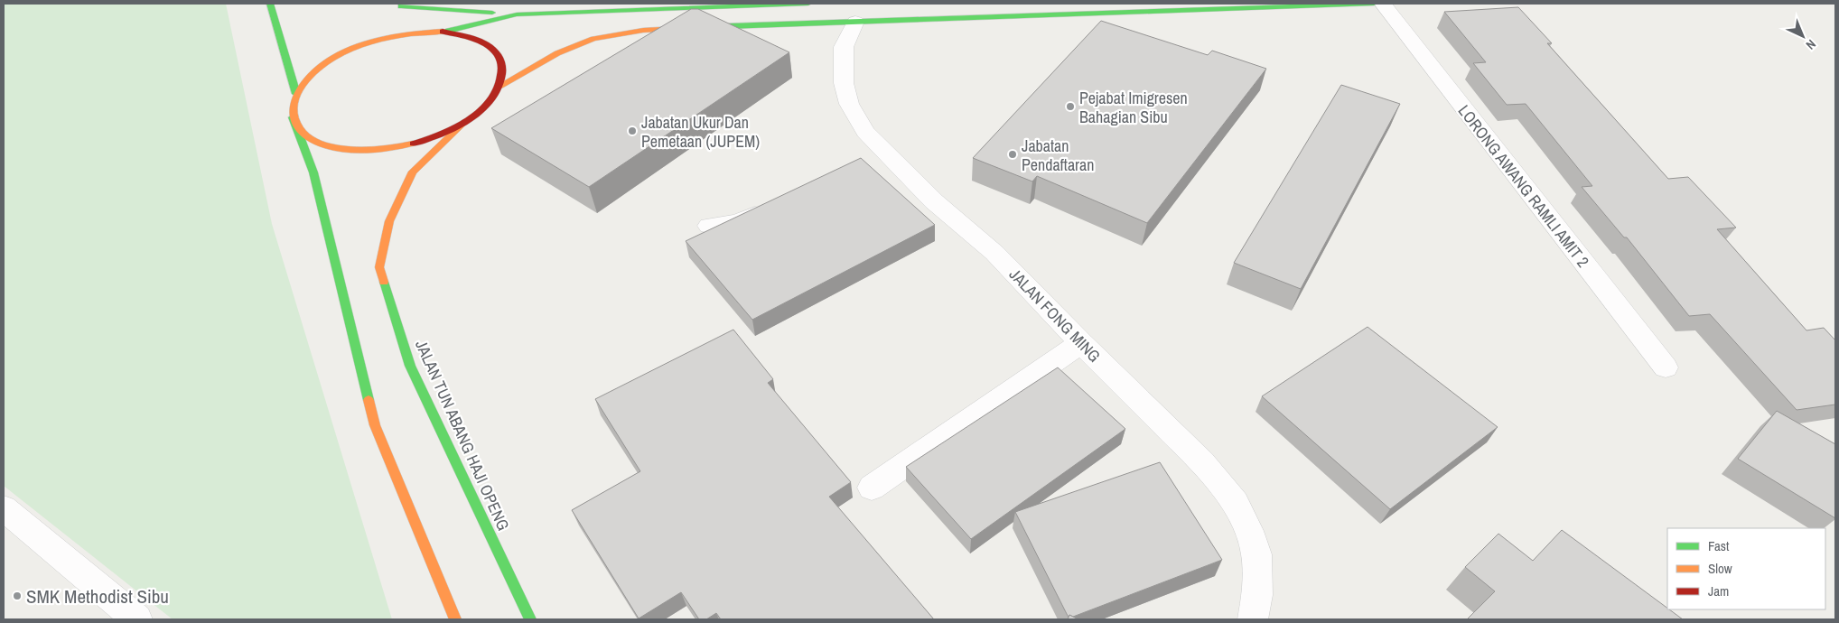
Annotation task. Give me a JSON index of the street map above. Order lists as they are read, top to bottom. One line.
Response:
{"streets":{"main road":["JALAN TUN ABANG HAJI OPENG"],"street":["LORONG AWANG RAMLI AMIT 2","JALAN FONG MING"]},"places":["Pejabat Imigresen Bahagian Sibu","Jabatan Ukur Dan Pemetaan (JUPEM)","Jabatan Pendaftaran","SMK Methodist Sibu"],"legend":["Fast","Slow","Jam"],"north":"bottom right"}
